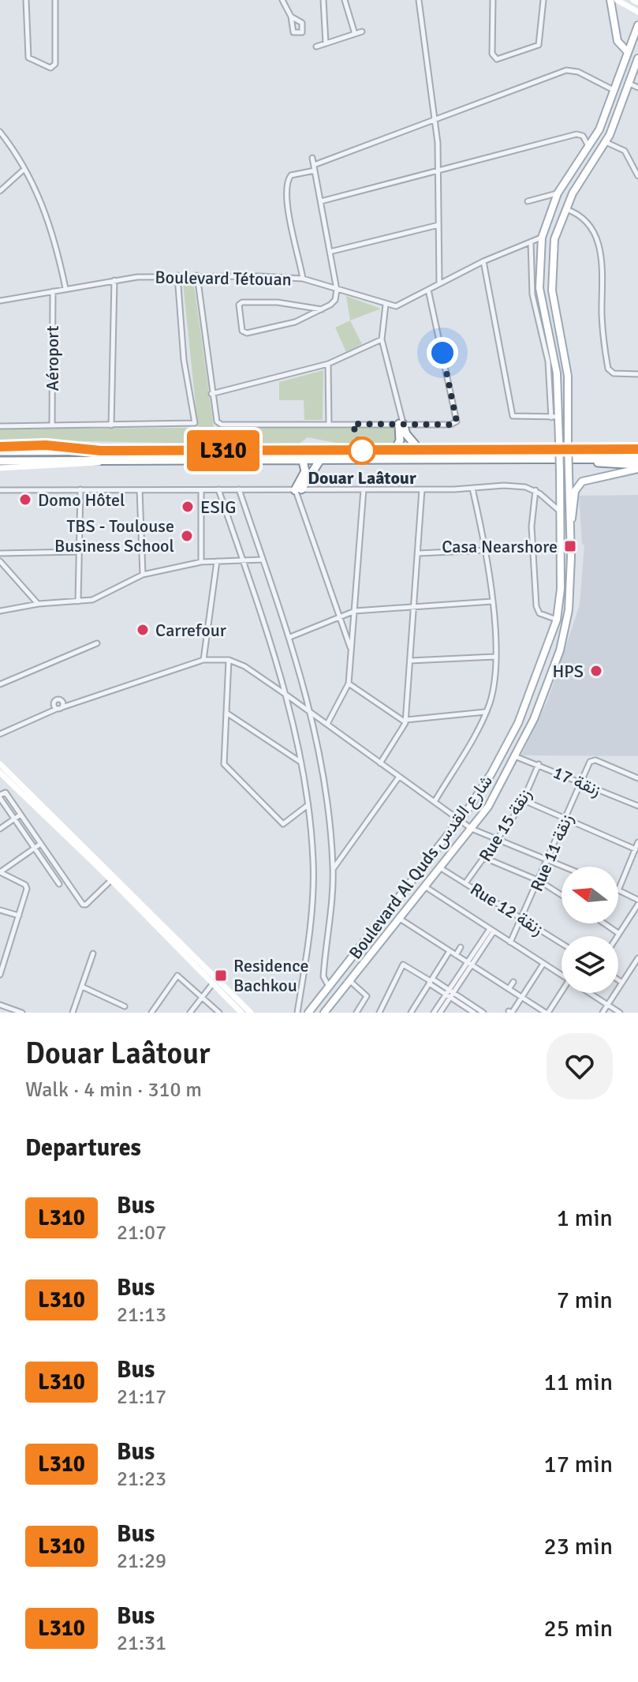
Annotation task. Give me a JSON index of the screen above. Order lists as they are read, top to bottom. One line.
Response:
{"streets":{"main road":["Boulevard Al Quds شارع القدس"],"street":["Boulevard Tétouan","Aéroport","زنقة 17","Rue 15 زنقة","Rue 11 زنقة","Rue 12 زنقة"]},"crossings":[["Boulevard Tétouan","Aéroport"],["زنقة 17","Rue 15 زنقة"],["زنقة 17","Rue 11 زنقة"],["زنقة 17","Boulevard Al Quds شارع القدس"],["Rue 15 زنقة","Rue 12 زنقة"],["Rue 11 زنقة","Rue 12 زنقة"],["Boulevard Al Quds شارع القدس","Rue 12 زنقة"]],"places":{"other":["Douar Laâtour","Domo Hôtel","ESIG","TBS - Toulouse Business School","Carrefour","HPS"],"transit":["Casa Nearshore","Residence Bachkou"]},"lines":["bus line L310"],"north":"left","page":{"on_map":"L310","heading":[["Douar Laâtour","Walk · 4 min · 310 m"],"Departures"],"list":[{"mark":"L310","name":"Bus","note":"21:07","value":"1 min"},{"mark":"L310","name":"Bus","note":"21:13","value":"7 min"},{"mark":"L310","name":"Bus","note":"21:17","value":"11 min"},{"mark":"L310","name":"Bus","note":"21:23","value":"17 min"},{"mark":"L310","name":"Bus","note":"21:29","value":"23 min"},{"mark":"L310","name":"Bus","note":"21:31","value":"25 min"}]}}
